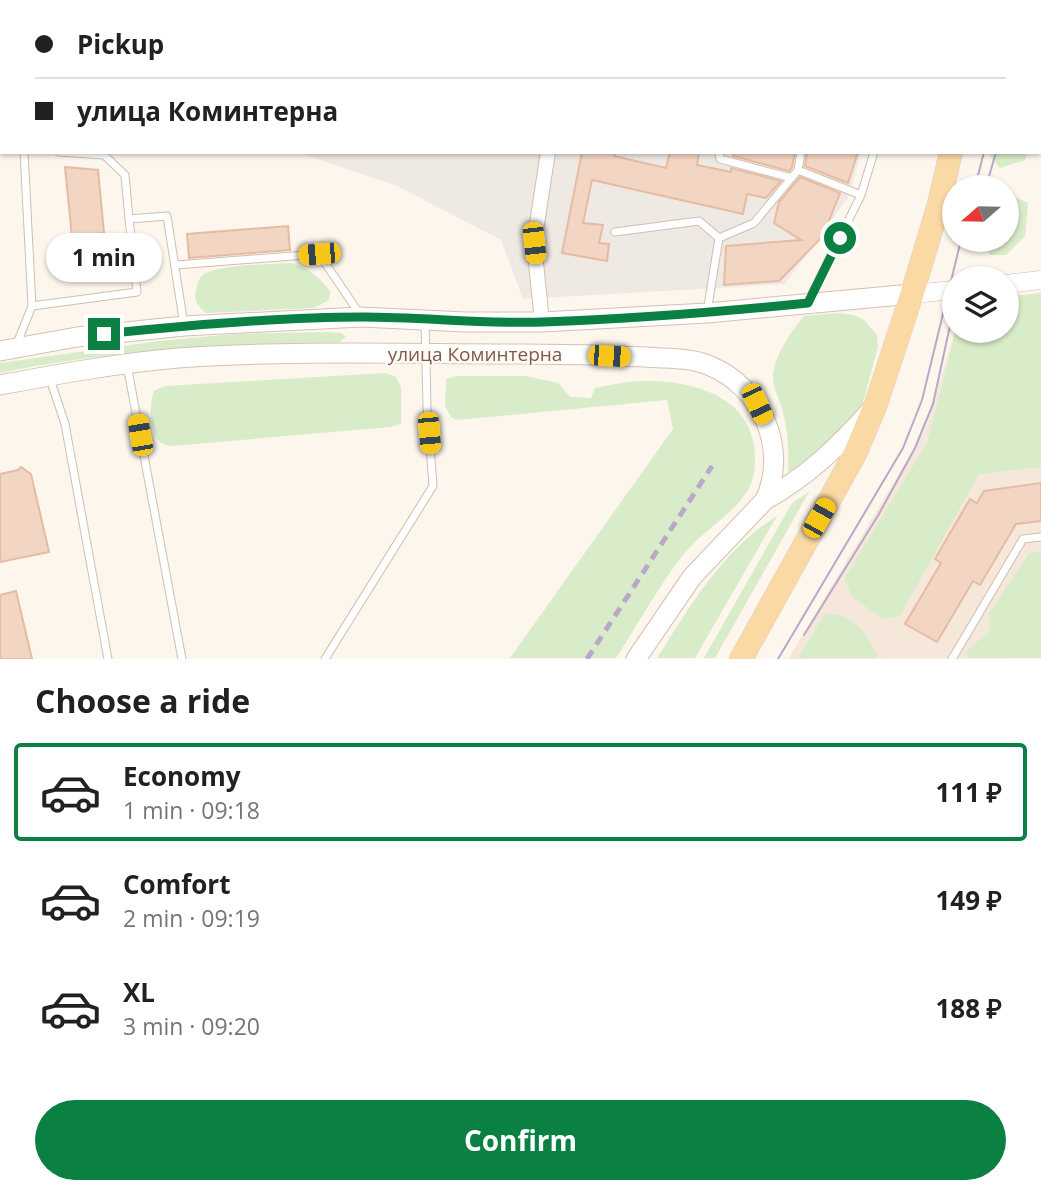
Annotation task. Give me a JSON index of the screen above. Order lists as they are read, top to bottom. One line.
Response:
{"streets":{"main road":["улица Коминтерна"]},"north":"left","page":{"banner":["Pickup","улица Коминтерна"],"bubble":"1 min","heading":"Choose a ride","list":[{"name":"Economy","note":"1 min · 09:18","value":"111 ₽"},{"name":"Comfort","note":"2 min · 09:19","value":"149 ₽"},{"name":"XL","note":"3 min · 09:20","value":"188 ₽"}],"buttons":"Confirm"}}
